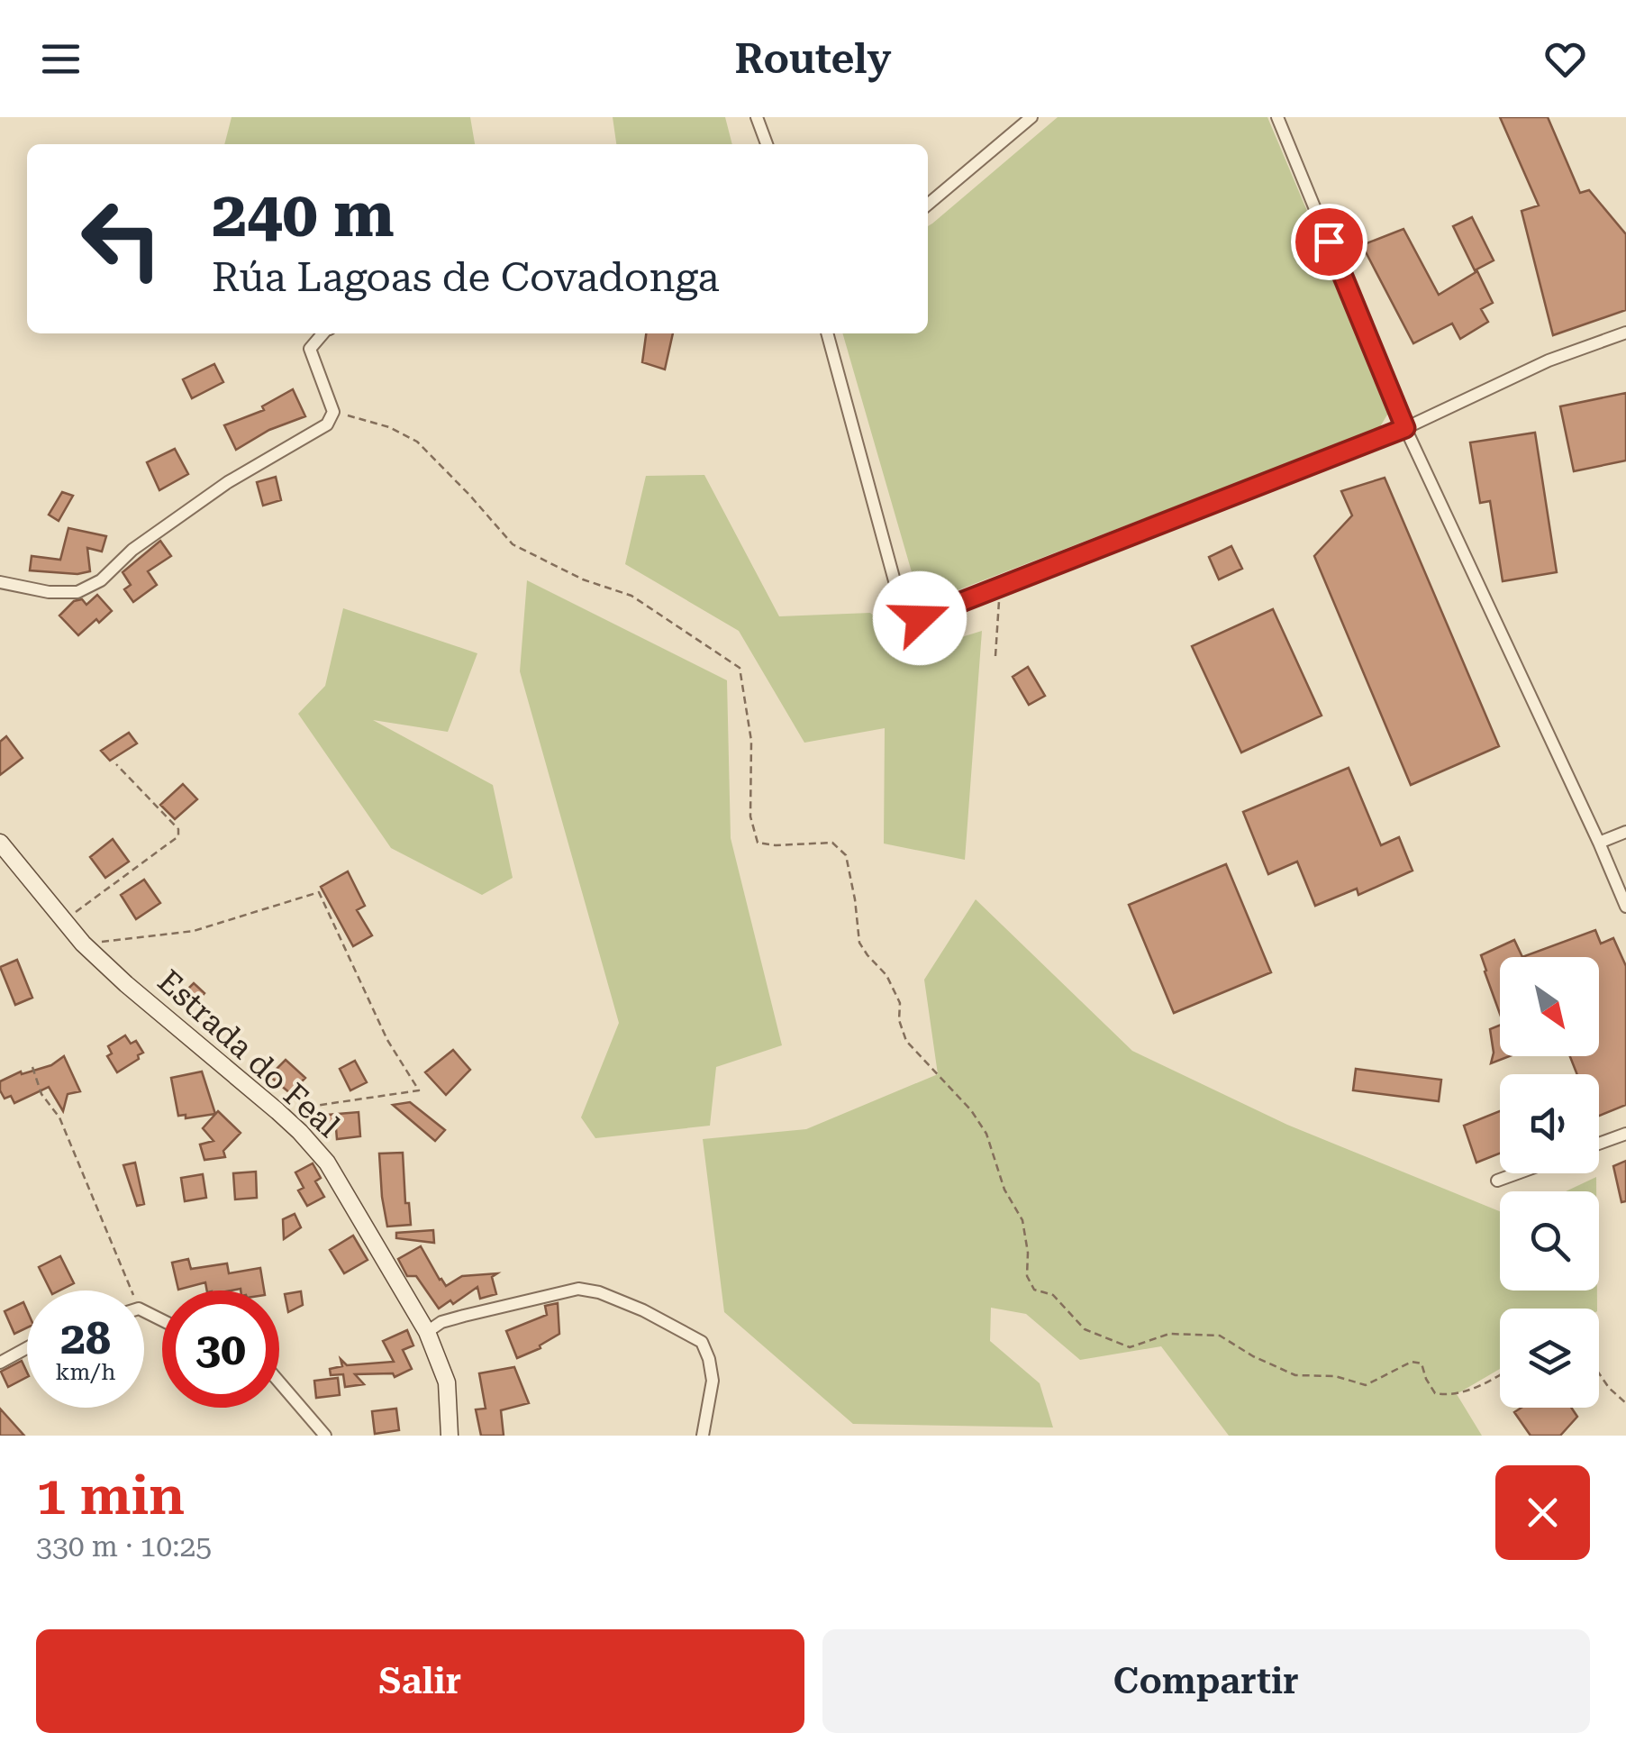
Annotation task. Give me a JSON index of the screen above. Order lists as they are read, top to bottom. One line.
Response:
{"streets":{"main road":["Estrada do Feal"]},"north":"bottom right","page":{"header":"Routely","turn":["240 m","Rúa Lagoas de Covadonga"],"speed":"28 km/h","limit":"30","heading":["1 min","330 m · 10:25"],"buttons":["Salir","Compartir"]}}
